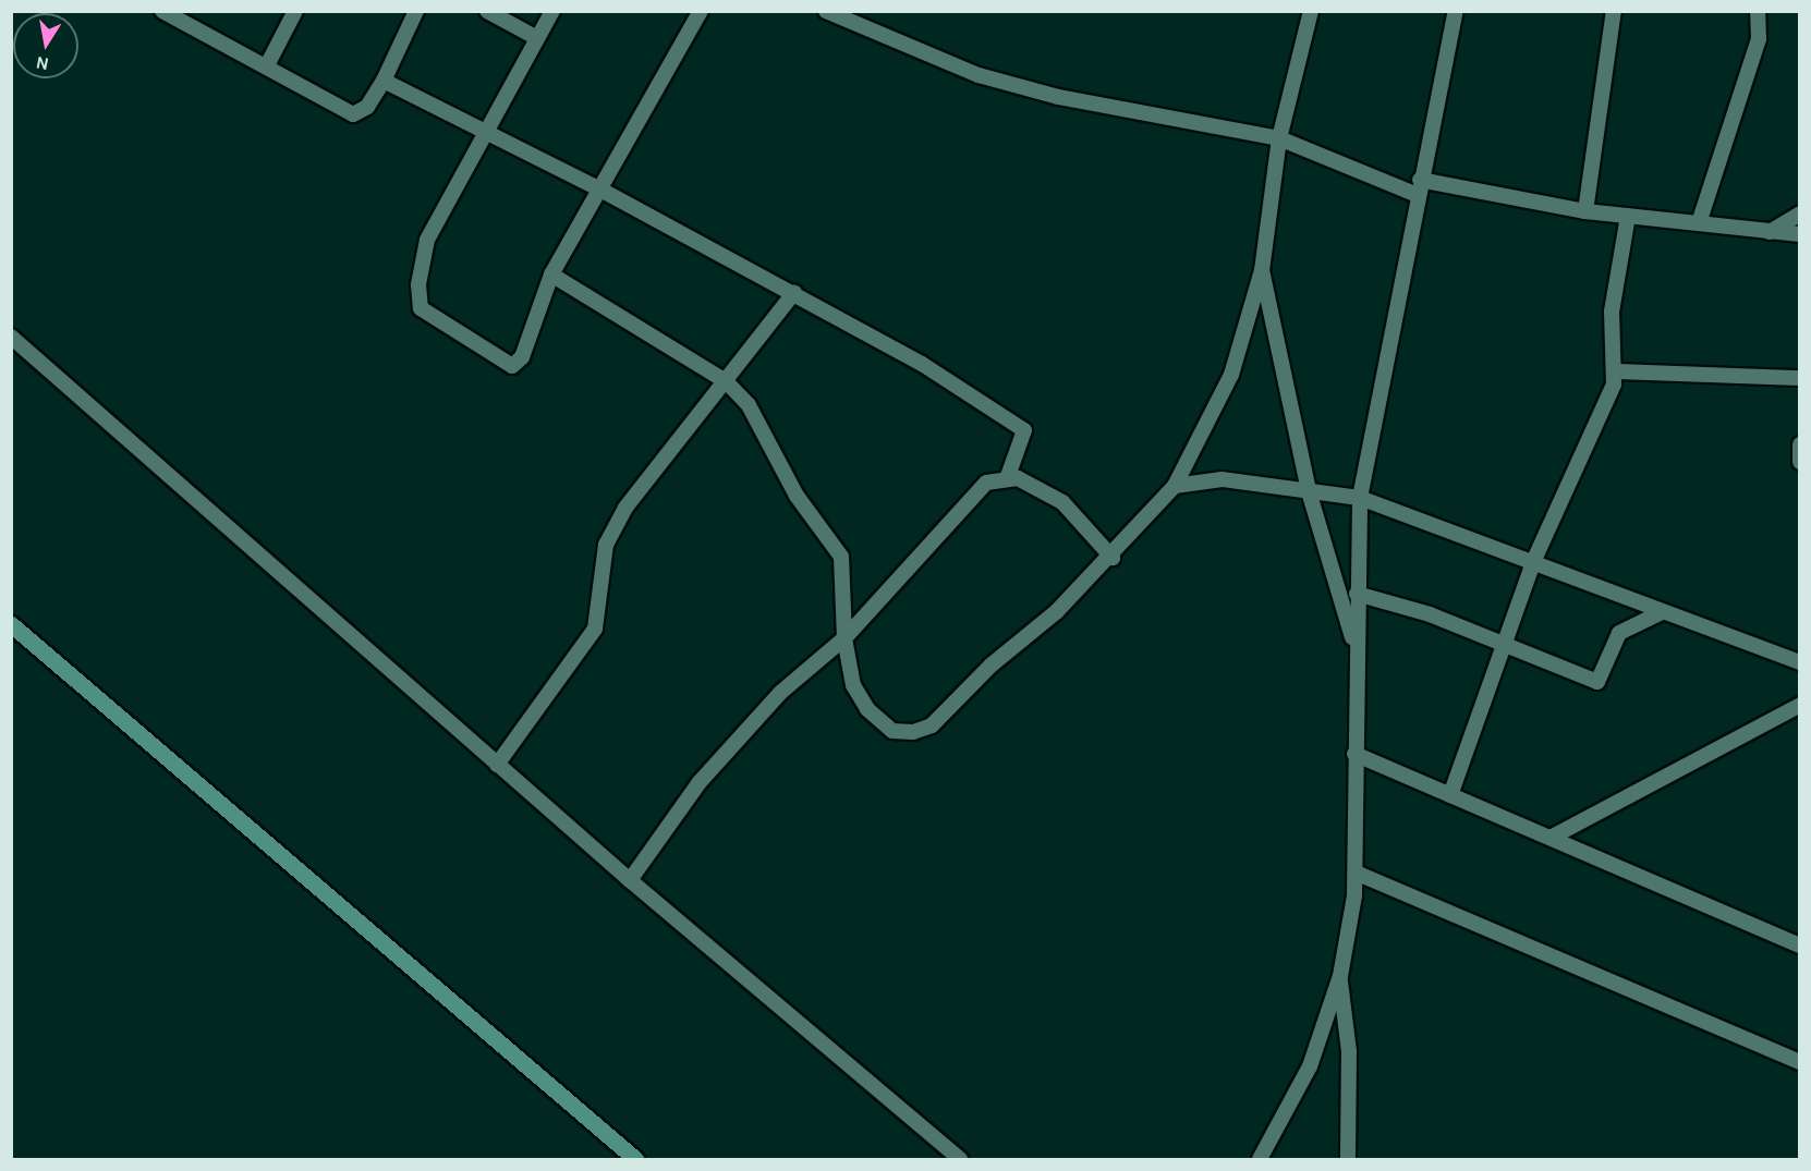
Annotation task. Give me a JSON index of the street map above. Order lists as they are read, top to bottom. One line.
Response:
{"north":"bottom"}
